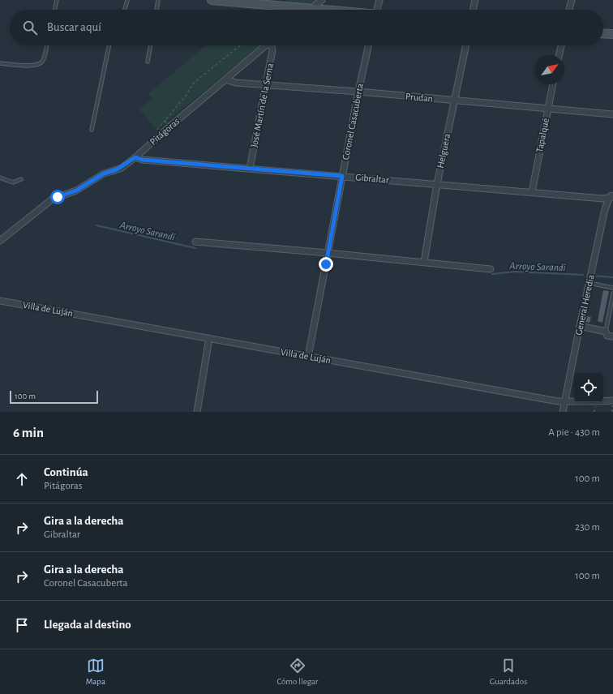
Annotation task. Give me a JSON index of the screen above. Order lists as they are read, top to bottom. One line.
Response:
{"streets":{"street":["Prudan","José Martín de la Serna","Coronel Casacuberta","Pitágoras","Tapalqué","Helguera","Gibraltar","General Heredia","Villa de Luján"]},"crossings":[["Prudan","José Martín de la Serna"],["Prudan","Coronel Casacuberta"],["Prudan","Pitágoras"],["Prudan","Tapalqué"],["Prudan","Helguera"],["José Martín de la Serna","Gibraltar"],["Coronel Casacuberta","Gibraltar"],["Coronel Casacuberta","Villa de Luján"],["Pitágoras","Gibraltar"],["Tapalqué","Gibraltar"],["Helguera","Gibraltar"],["Gibraltar","General Heredia"],["General Heredia","Villa de Luján"]],"water":["Arroyo Sarandí"],"scale_bar":"100 m","north":"top right","page":{"search":"Buscar aquí","scale":"100 m","heading":["6 min","A pie · 430 m"],"list":[["Continúa","Pitágoras","100 m"],["Gira a la derecha","Gibraltar","230 m"],["Gira a la derecha","Coronel Casacuberta","100 m"],"Llegada al destino"],"nav":["Mapa","Cómo llegar","Guardados"]}}
